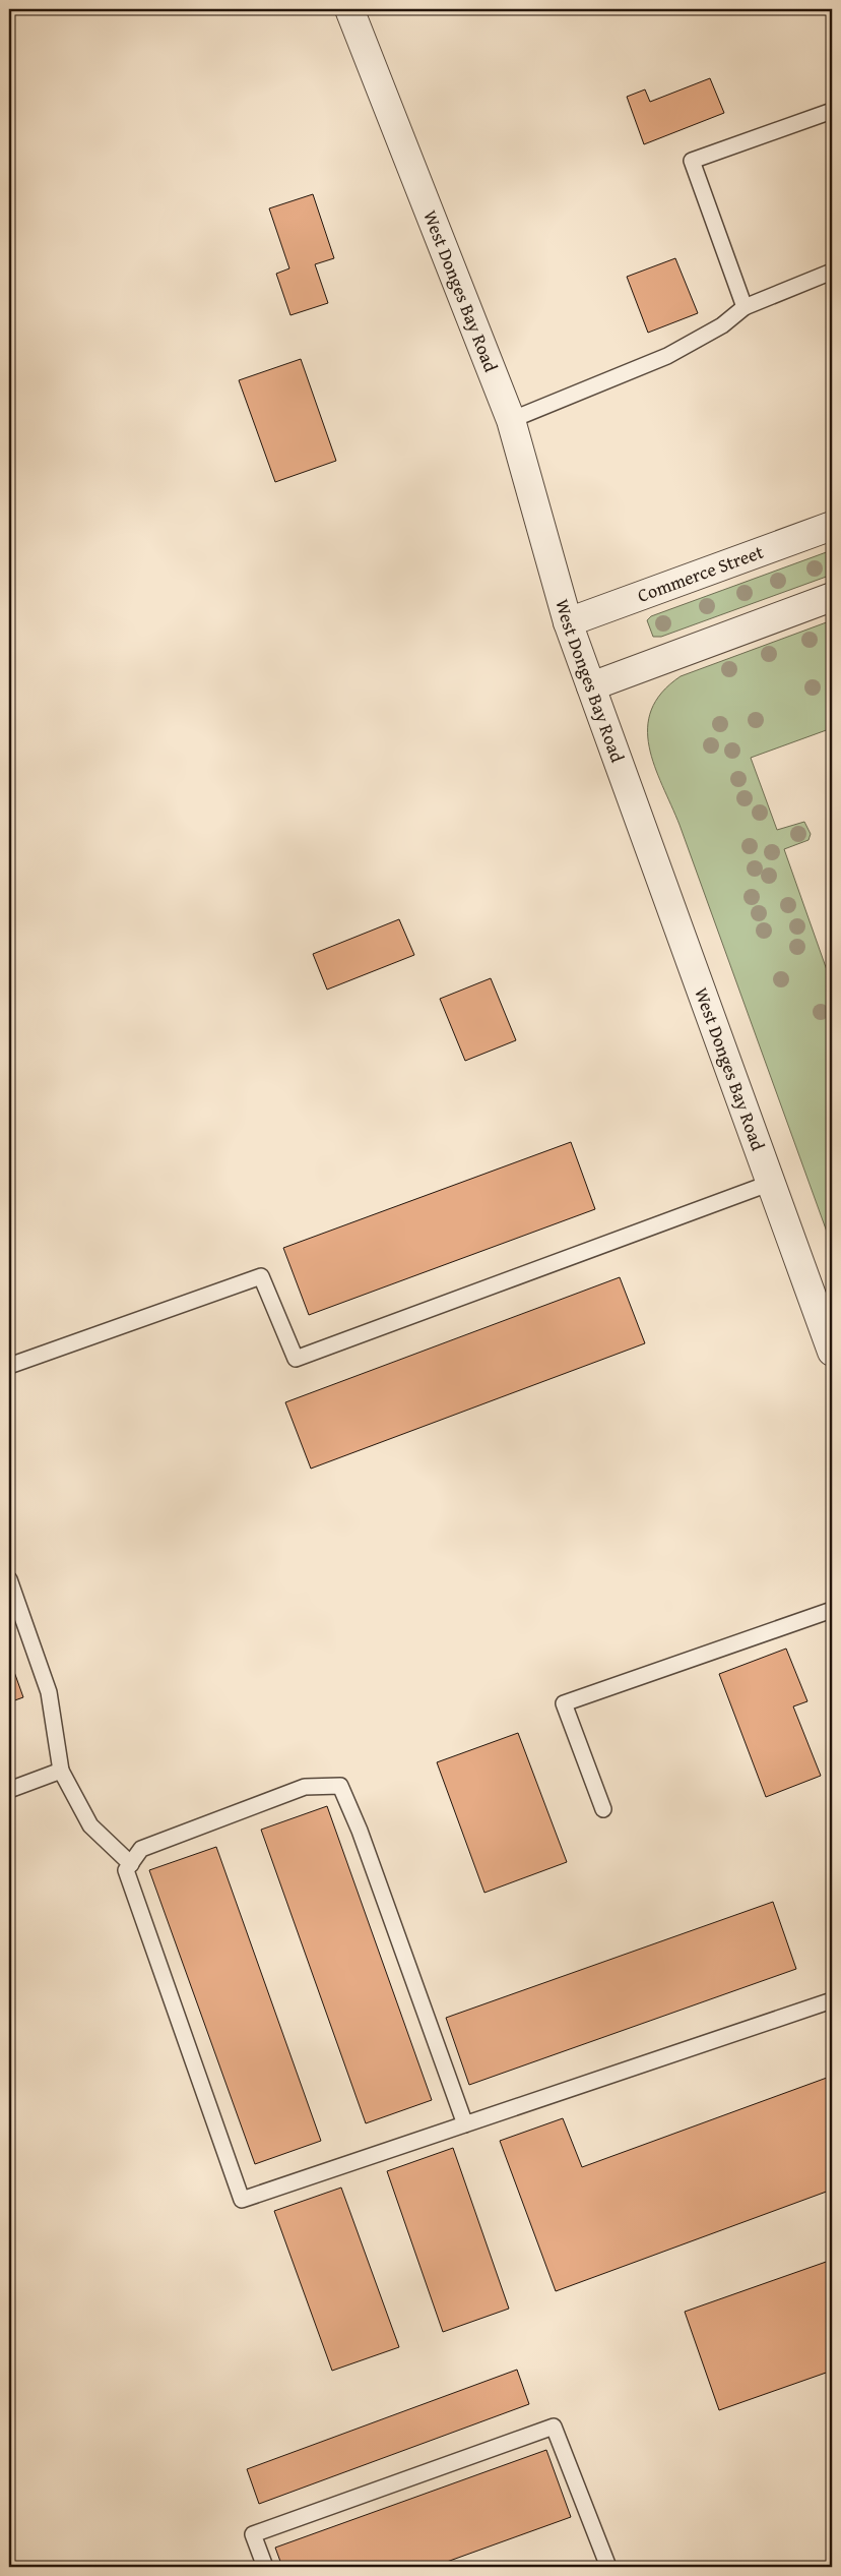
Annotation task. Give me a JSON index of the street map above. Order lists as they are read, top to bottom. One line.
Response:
{"streets":{"street":["West Donges Bay Road","Commerce Street"]},"crossings":[["West Donges Bay Road","Commerce Street"]]}
